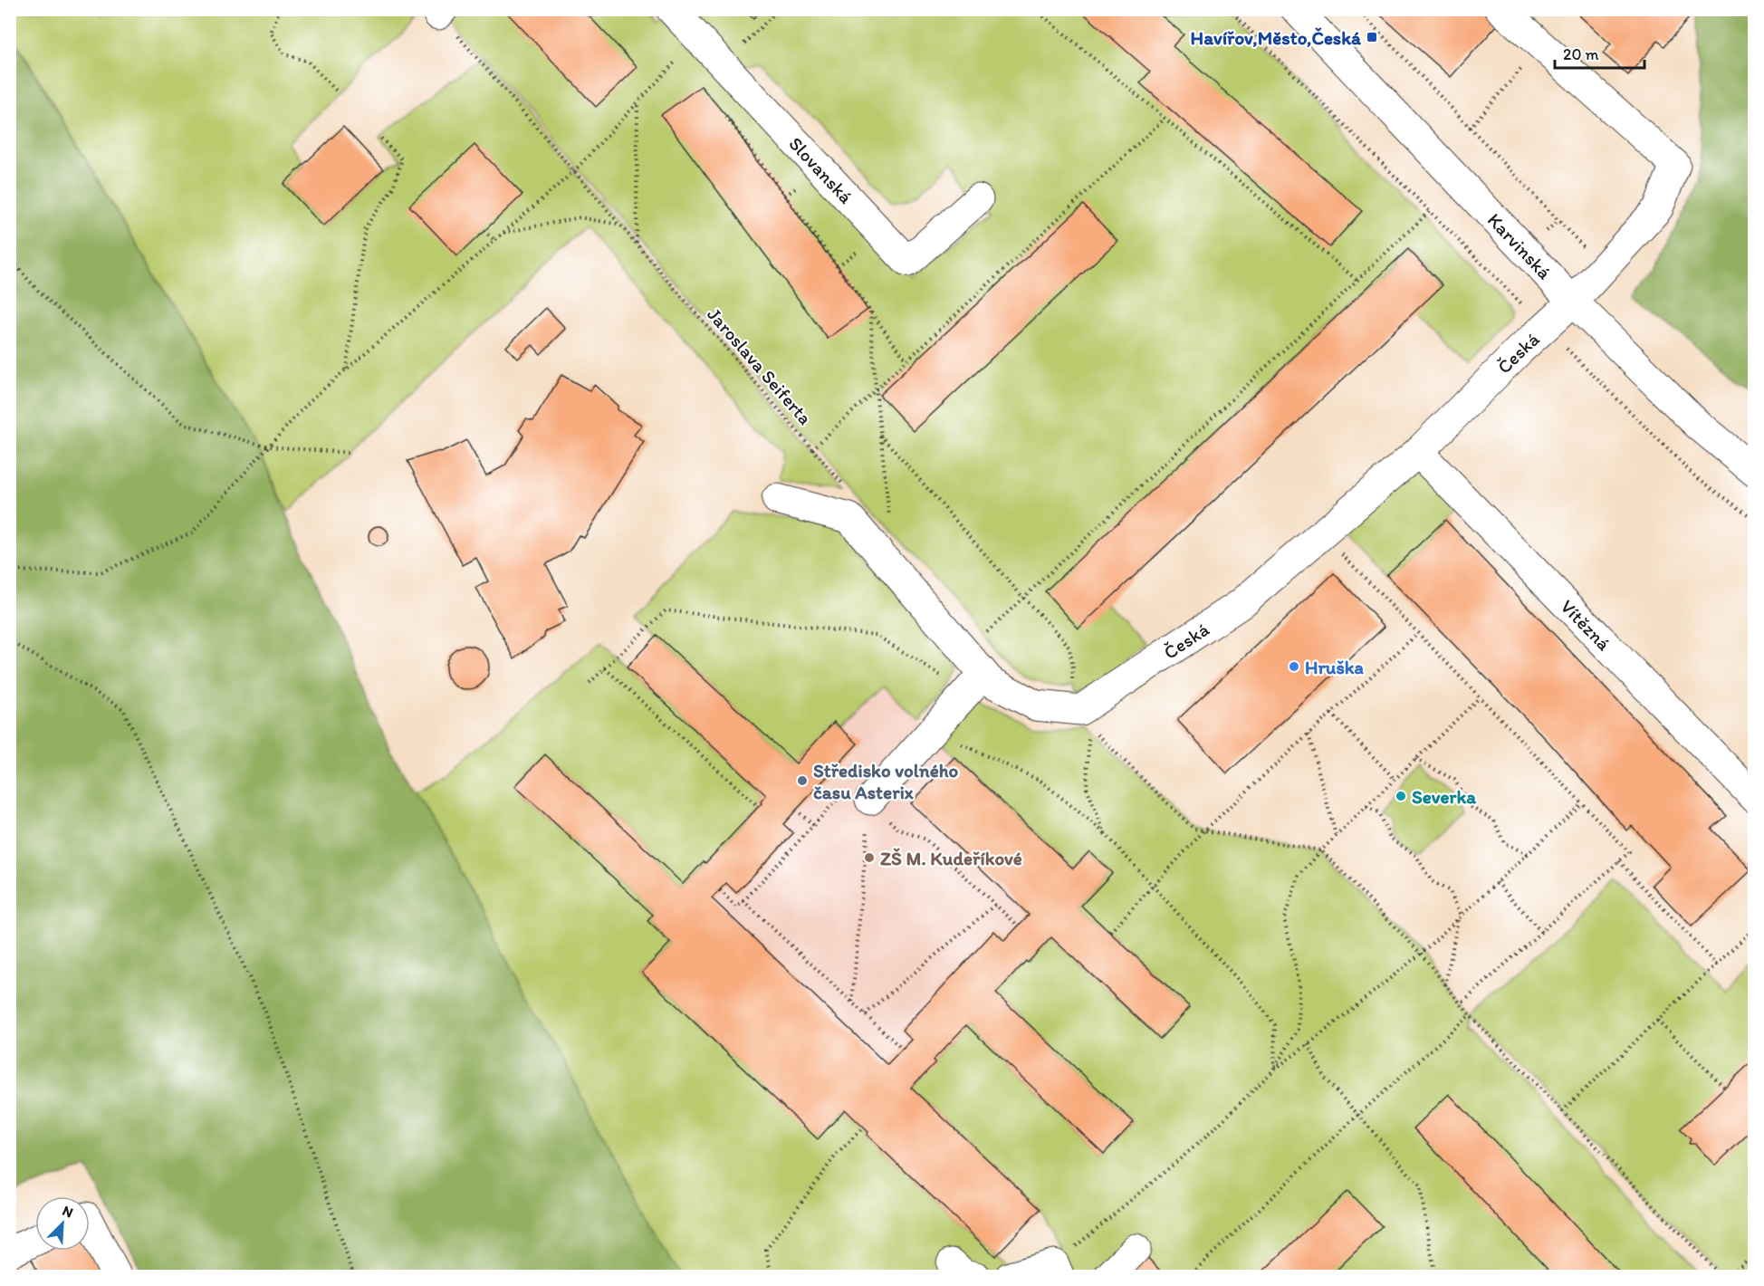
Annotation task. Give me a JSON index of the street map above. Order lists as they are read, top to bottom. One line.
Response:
{"streets":{"street":["Slovanská","Karvinská","Česká","Vítězná"],"path":["Jaroslava Seiferta"]},"crossings":[["Karvinská","Česká"],["Česká","Vítězná"]],"places":{"transit":["Havířov,Město,Česká"],"other":["Hruška","Středisko volného času Asterix","Severka","ZŠ M. Kudeříkové"]},"scale_bar":"20 m","north":"top right"}
